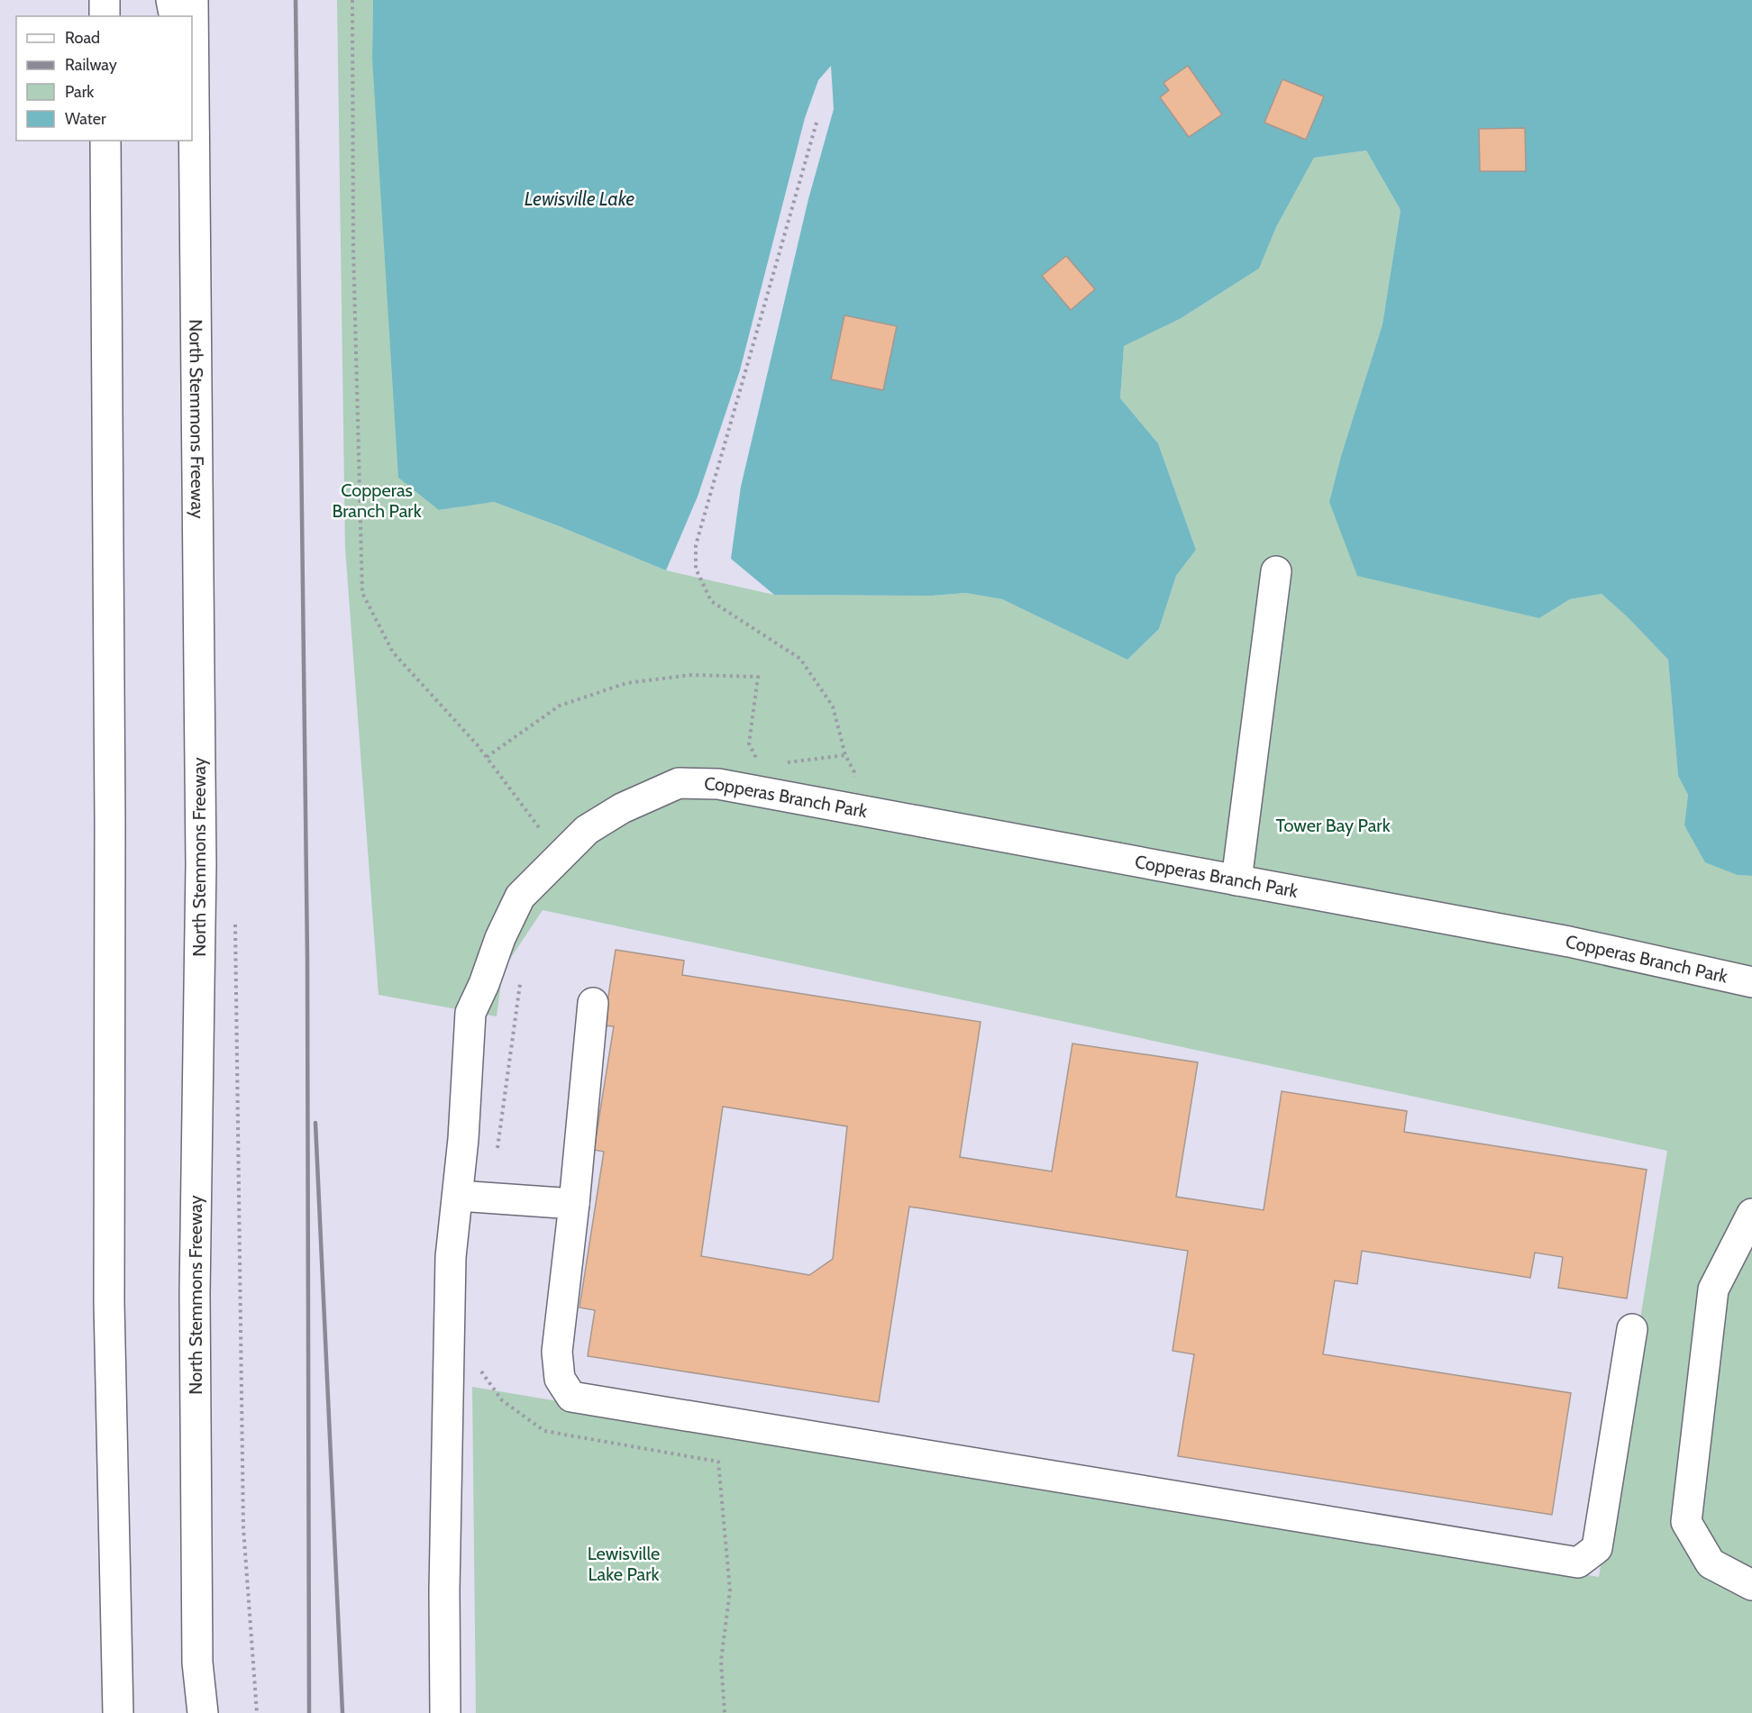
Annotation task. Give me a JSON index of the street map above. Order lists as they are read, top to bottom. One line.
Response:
{"streets":{"main road":["North Stemmons Freeway","Copperas Branch Park"]},"water":["Lewisville Lake"],"parks":["Copperas Branch Park","Tower Bay Park","Lewisville Lake Park"],"legend":["Road","Railway","Park","Water"]}
